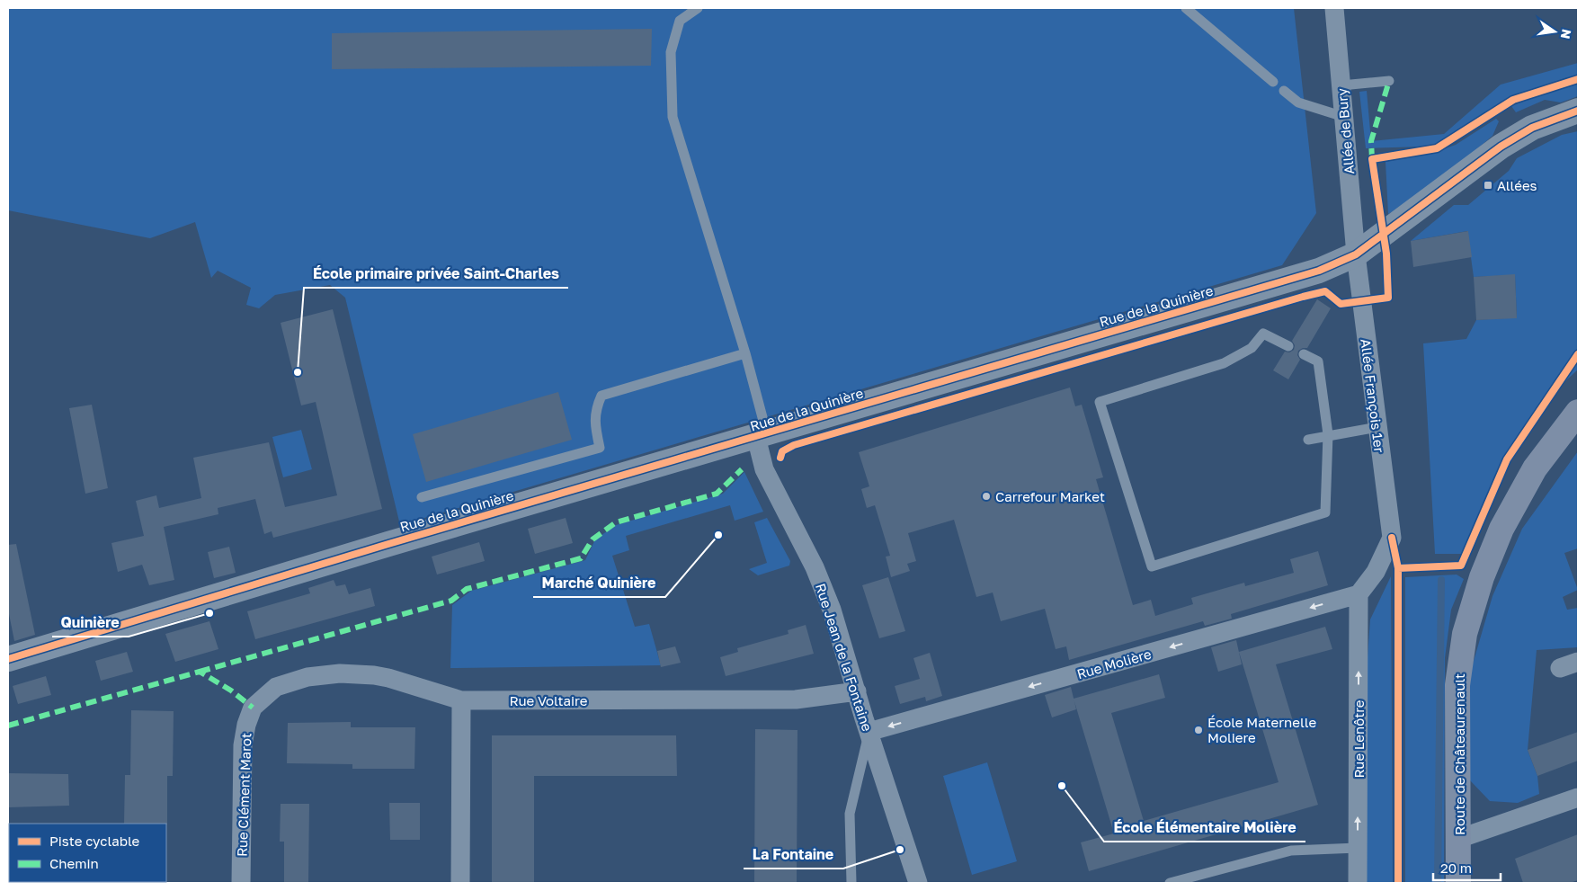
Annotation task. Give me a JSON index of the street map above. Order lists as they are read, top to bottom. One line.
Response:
{"streets":{"main road":["Route de Châteaurenault"],"street":["Allée de Bury","Rue de la Quinière","Allée François 1er","Rue Jean de la Fontaine","Rue Molière","Rue Voltaire","Rue Lenôtre","Rue Clément Marot"]},"crossings":[["Allée de Bury","Rue de la Quinière"],["Allée de Bury","Allée François 1er"],["Rue de la Quinière","Allée François 1er"],["Rue de la Quinière","Rue Jean de la Fontaine"],["Allée François 1er","Rue Molière"],["Allée François 1er","Rue Lenôtre"],["Rue Jean de la Fontaine","Rue Molière"],["Rue Jean de la Fontaine","Rue Voltaire"],["Rue Molière","Rue Lenôtre"],["Rue Voltaire","Rue Clément Marot"]],"one_way":["Rue Molière","Rue Lenôtre"],"places":{"transit":["Allées"],"other":["École primaire privée Saint-Charles","Carrefour Market","Marché Quinière","Quinière","École Maternelle Moliere","École Élémentaire Molière","La Fontaine"]},"legend":["Piste cyclable","Chemin"],"scale_bar":"20 m","north":"right"}
